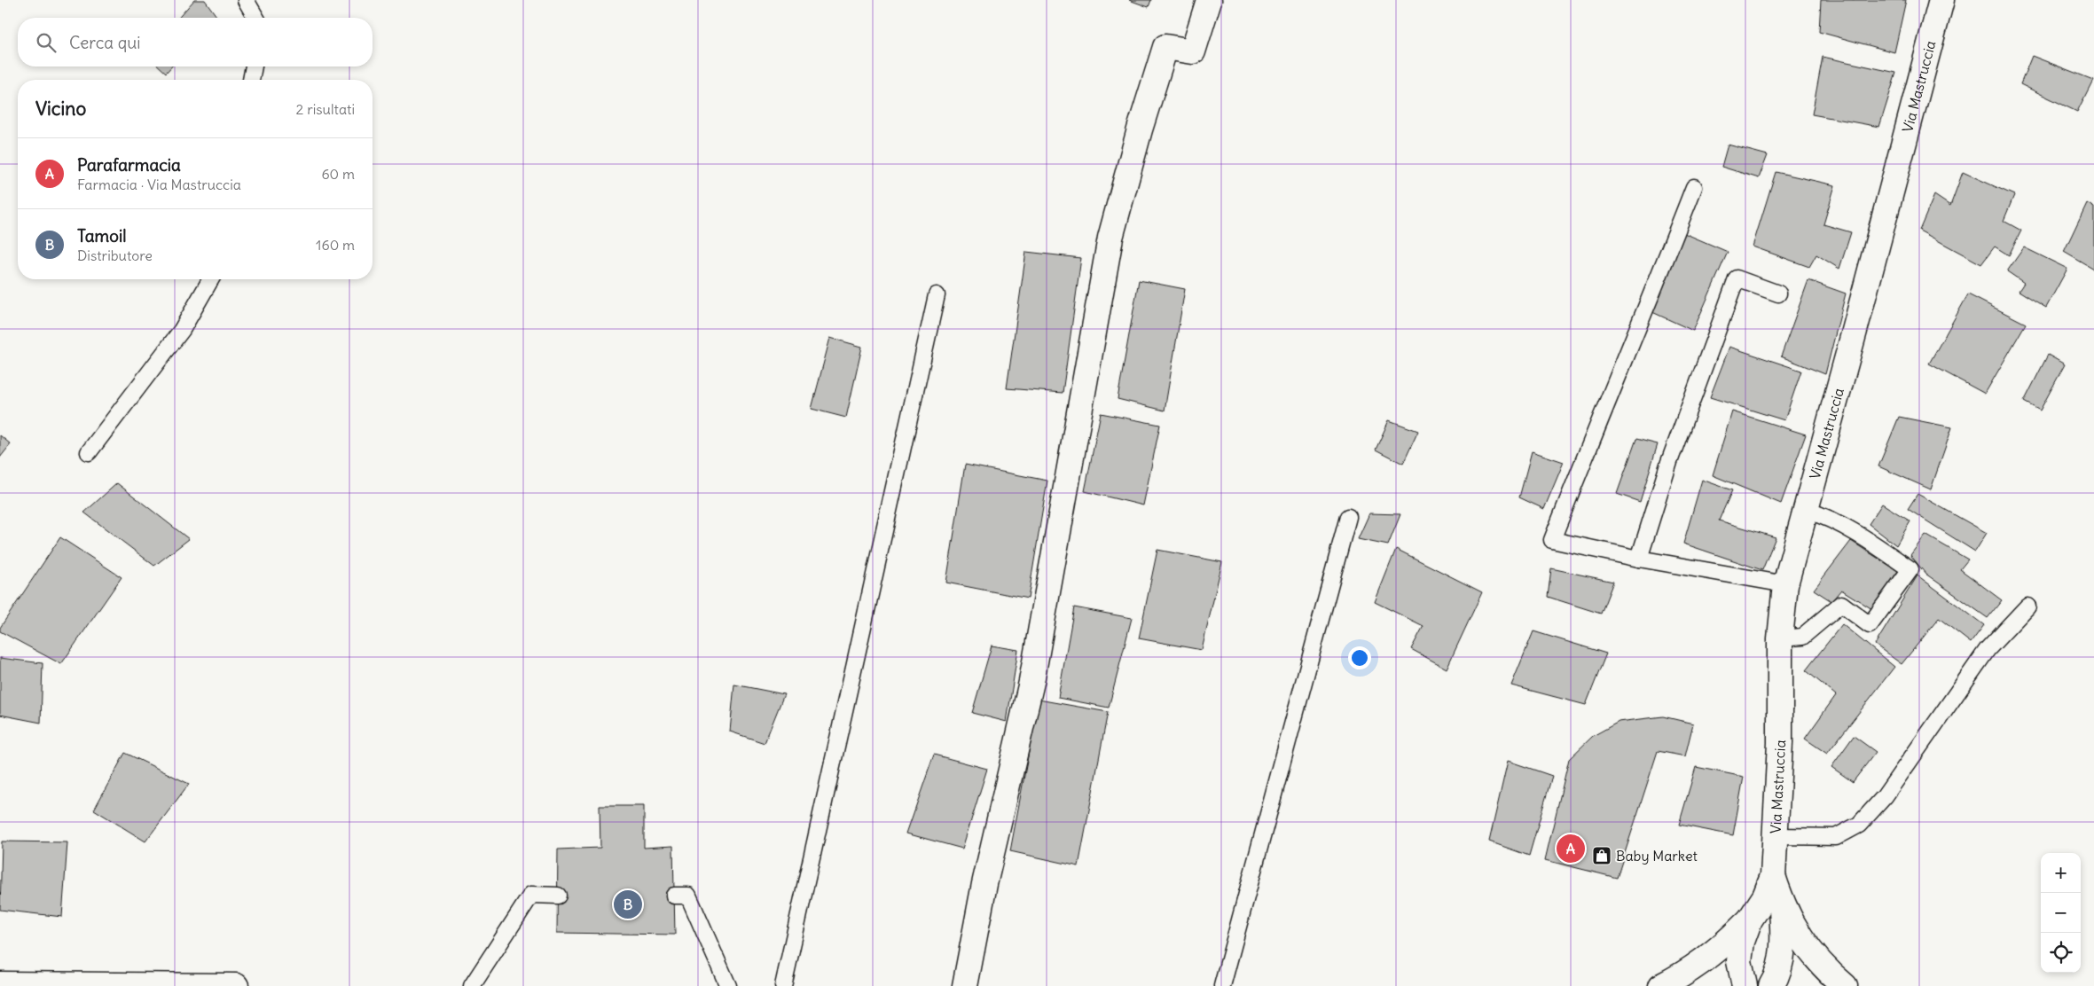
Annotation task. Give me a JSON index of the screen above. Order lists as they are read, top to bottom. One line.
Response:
{"streets":{"street":["Via Mastruccia"]},"places":{"shop":["Baby Market"]},"page":{"search":"Cerca qui","heading":["Vicino","2 risultati"],"list":[{"mark":"A","name":"Parafarmacia","note":"Farmacia · Via Mastruccia","value":"60 m"},{"mark":"B","name":"Tamoil","note":"Distributore","value":"160 m"}],"pins":["A","B"],"map_buttons":["+","−"]}}
